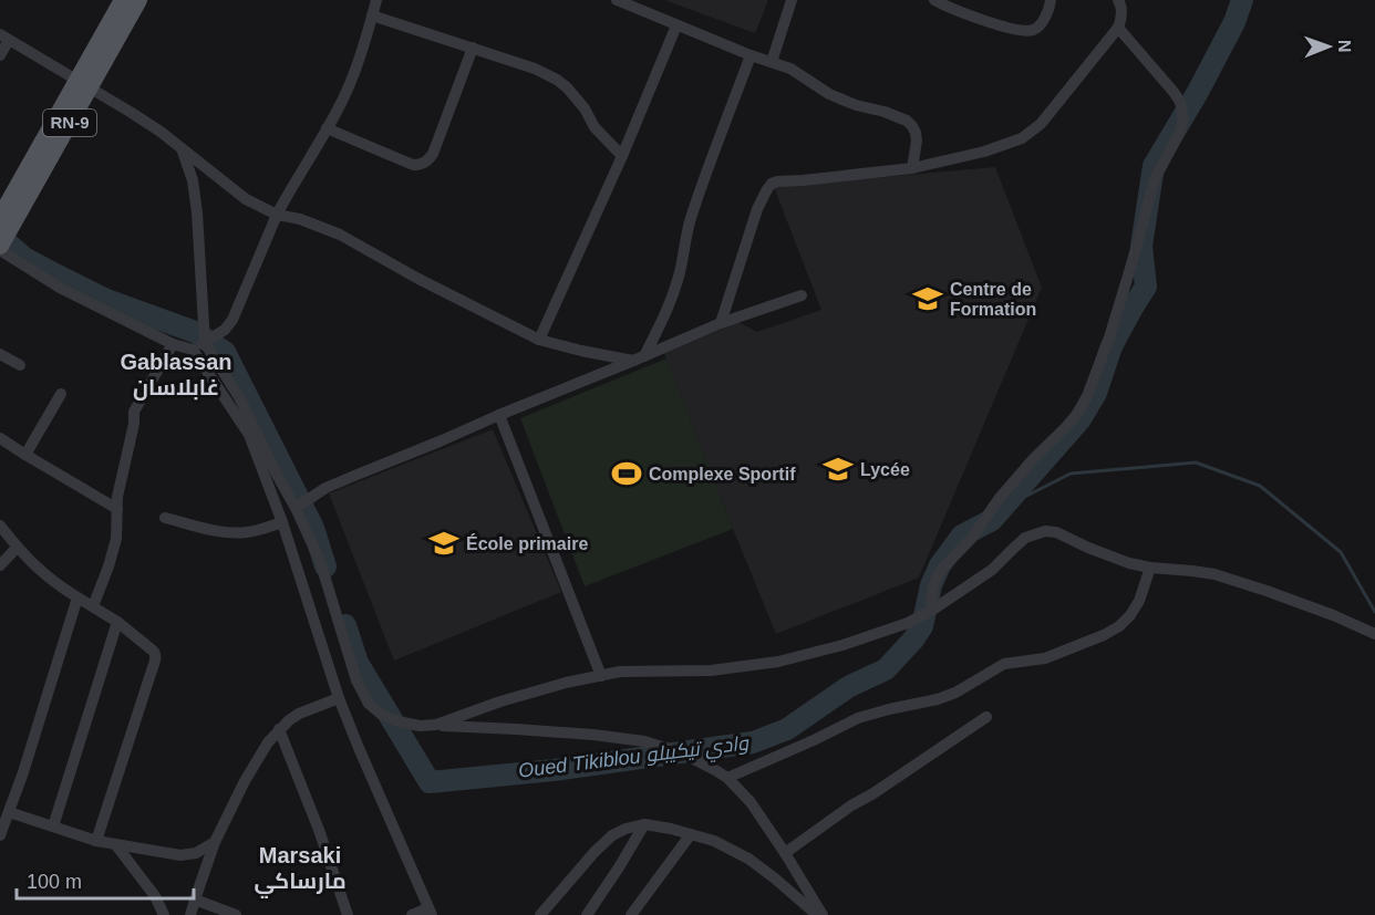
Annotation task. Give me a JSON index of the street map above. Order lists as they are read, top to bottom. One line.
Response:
{"streets":{"main road":["RN-9"]},"districts":["Gablassan غابلاسان","Marsaki مارساكي"],"water":["Oued Tikiblou وادي تيكيبلو"],"places":{"school or university":["Centre de Formation","Lycée","École primaire"],"sports":["Complexe Sportif"]},"scale_bar":"100 m","north":"right"}
